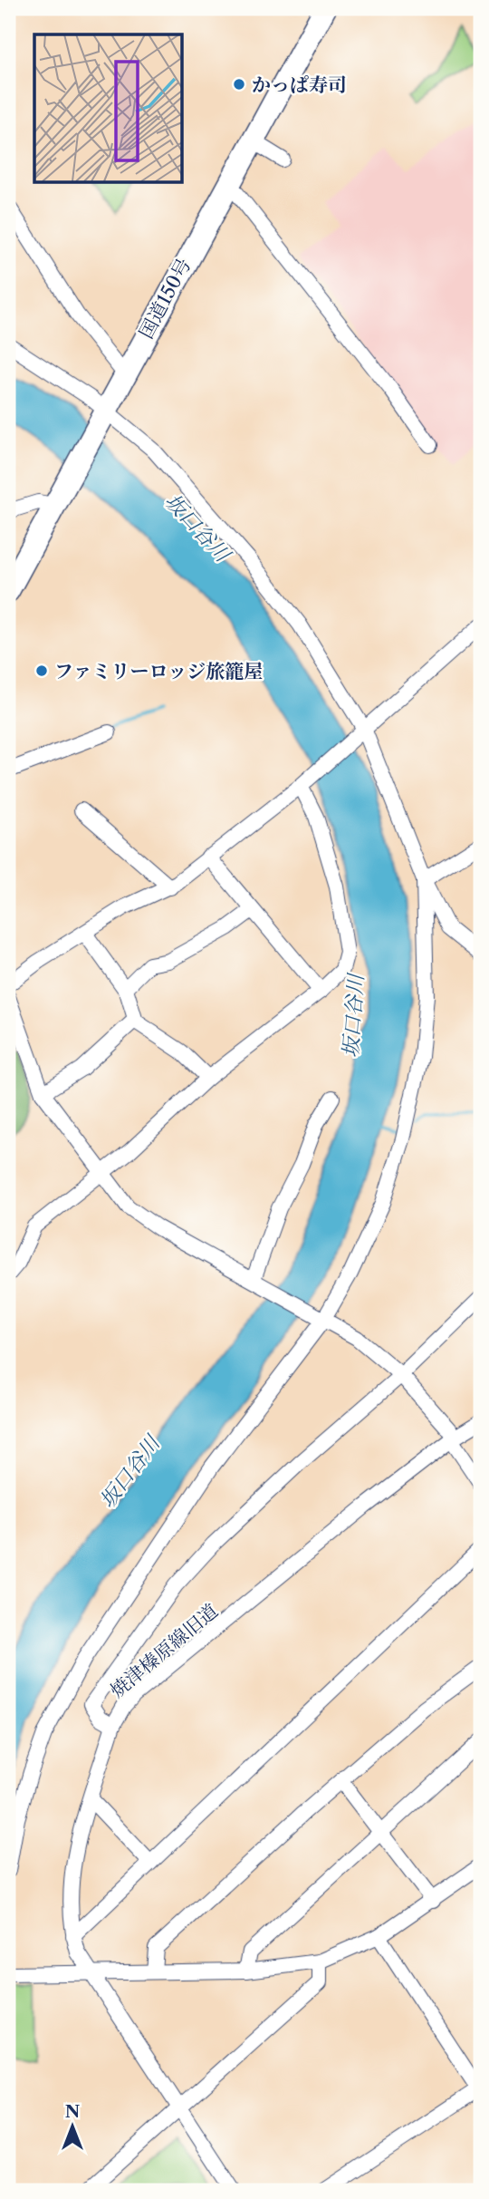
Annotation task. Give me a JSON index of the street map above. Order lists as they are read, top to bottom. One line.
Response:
{"streets":{"highway":["国道150号"],"street":["焼津榛原線旧道"]},"water":["坂口谷川"],"places":["かっぱ寿司","ファミリーロッジ旅籠屋"],"north":"top"}
